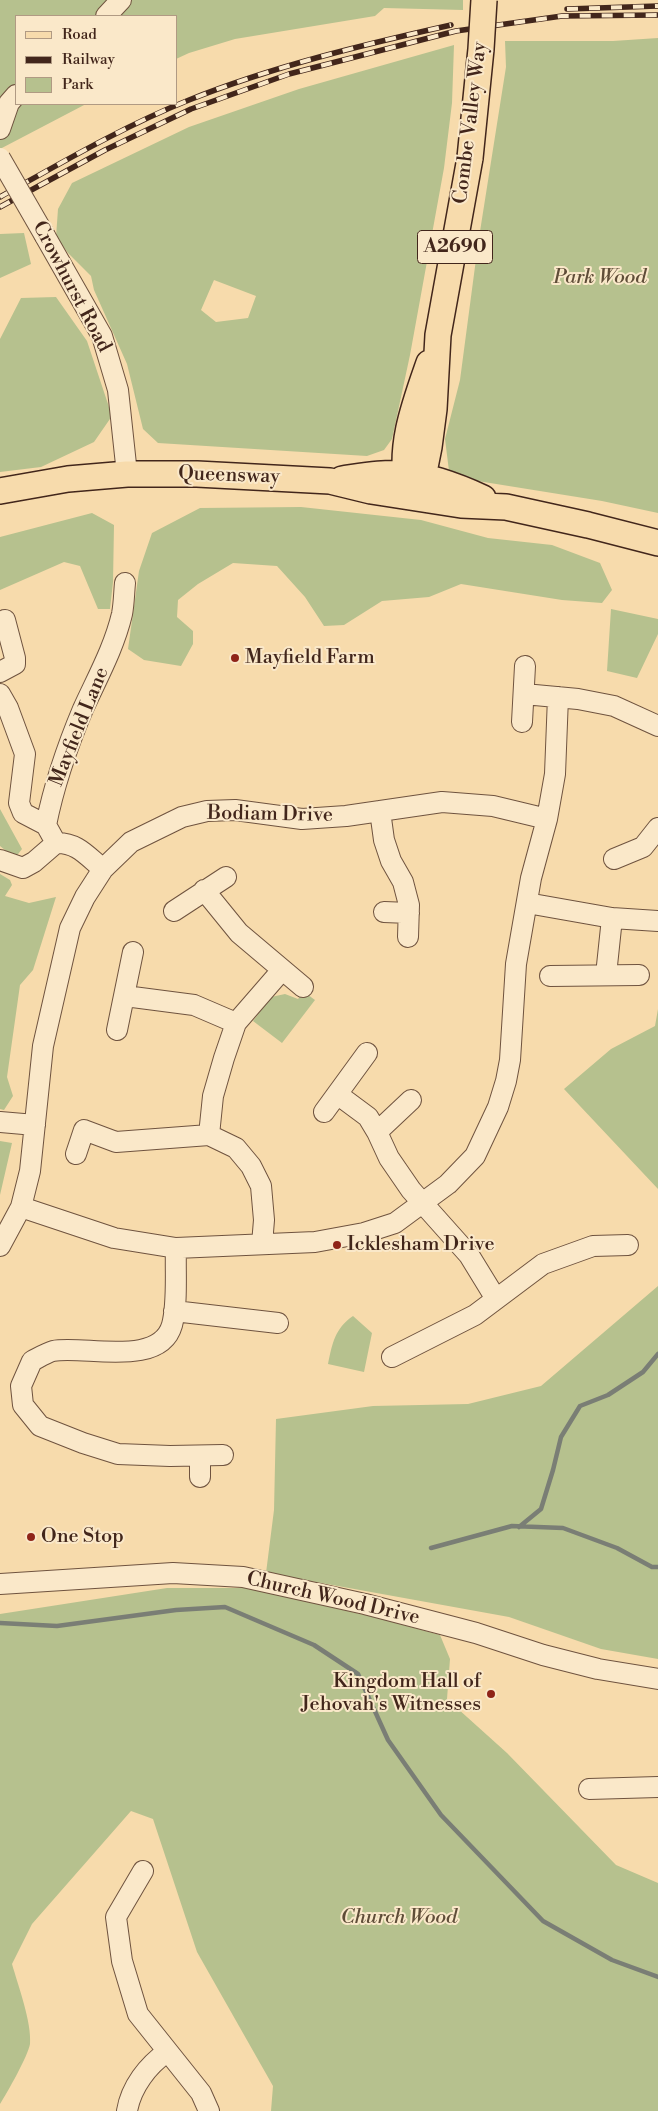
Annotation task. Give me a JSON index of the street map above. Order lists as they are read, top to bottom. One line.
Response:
{"streets":{"main road":["Combe Valley Way","A2690","Queensway"],"street":["Crowhurst Road","Mayfield Lane","Bodiam Drive","Church Wood Drive"]},"crossings":[["Combe Valley Way","Queensway"],["Crowhurst Road","Queensway"]],"parks":["Park Wood","Church Wood"],"places":["Mayfield Farm","Icklesham Drive","One Stop","Kingdom Hall of Jehovah's Witnesses"],"legend":["Road","Railway","Park"]}
